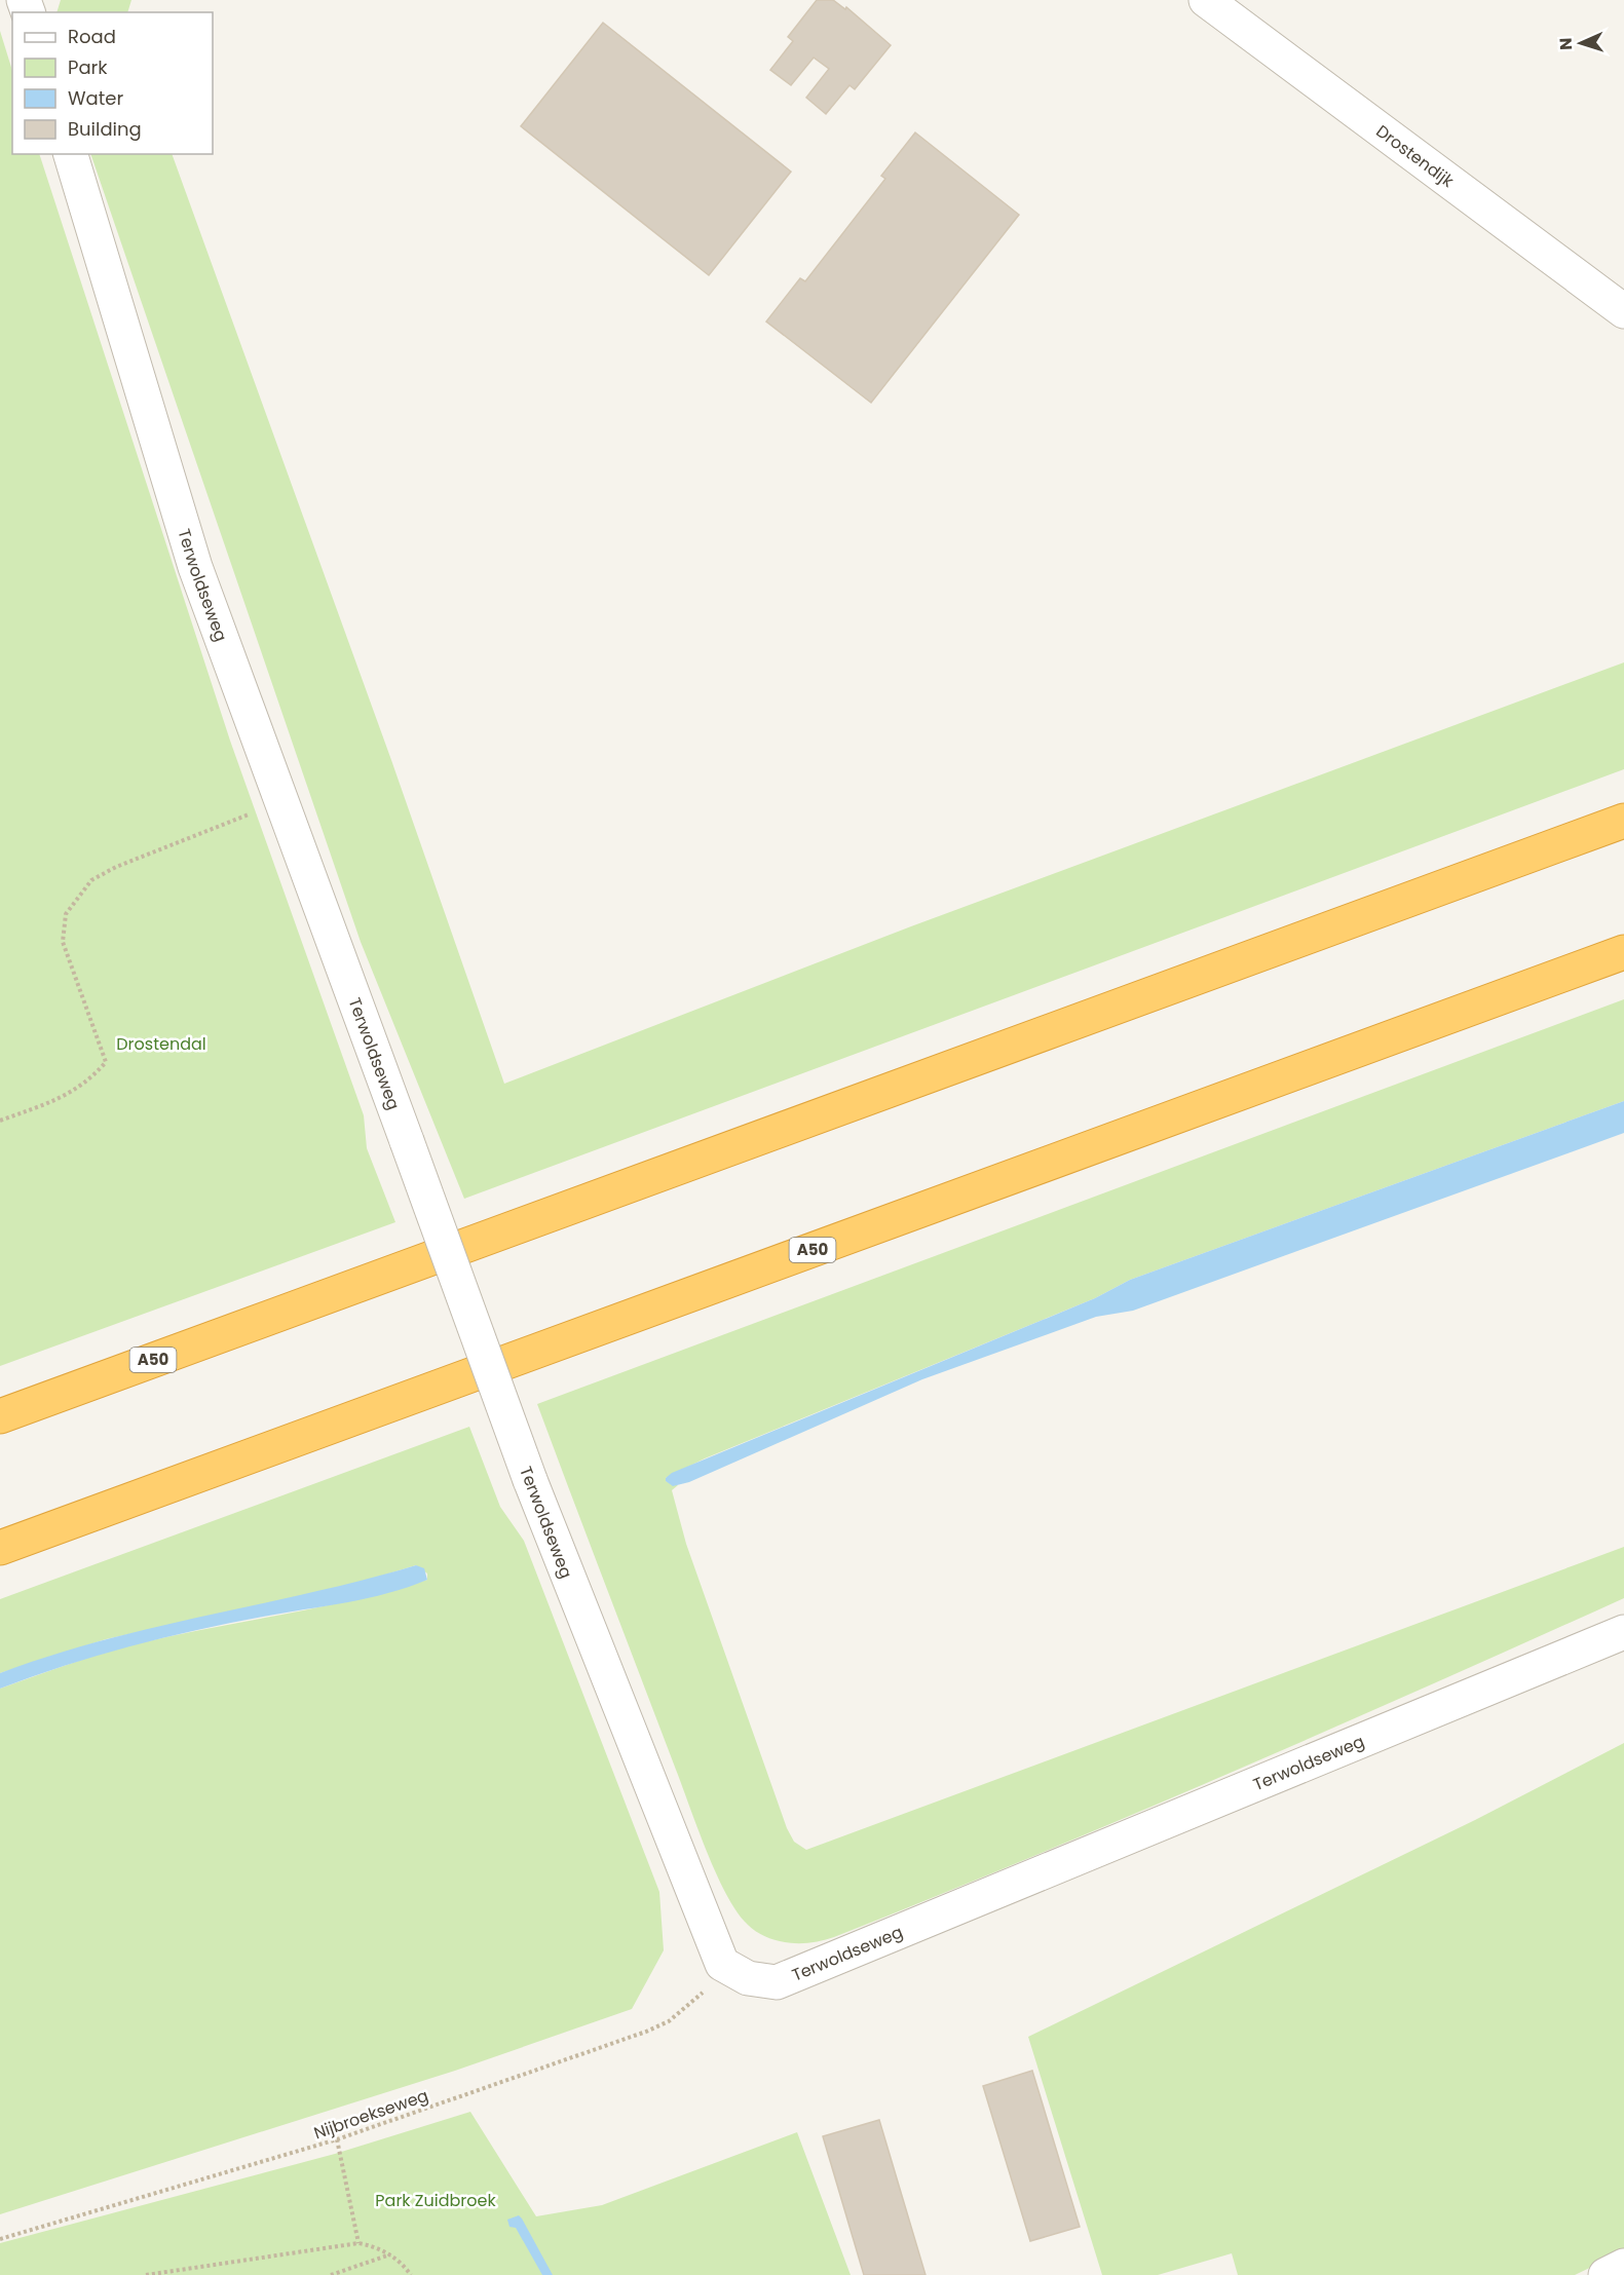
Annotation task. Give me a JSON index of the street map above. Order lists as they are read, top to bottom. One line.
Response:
{"streets":{"highway":["A50"],"street":["Drostendijk","Terwoldseweg"],"path":["Nijbroekseweg"]},"crossings":[["Terwoldseweg","Nijbroekseweg"]],"parks":["Drostendal","Park Zuidbroek"],"legend":["Road","Park","Water","Building"],"north":"left"}
